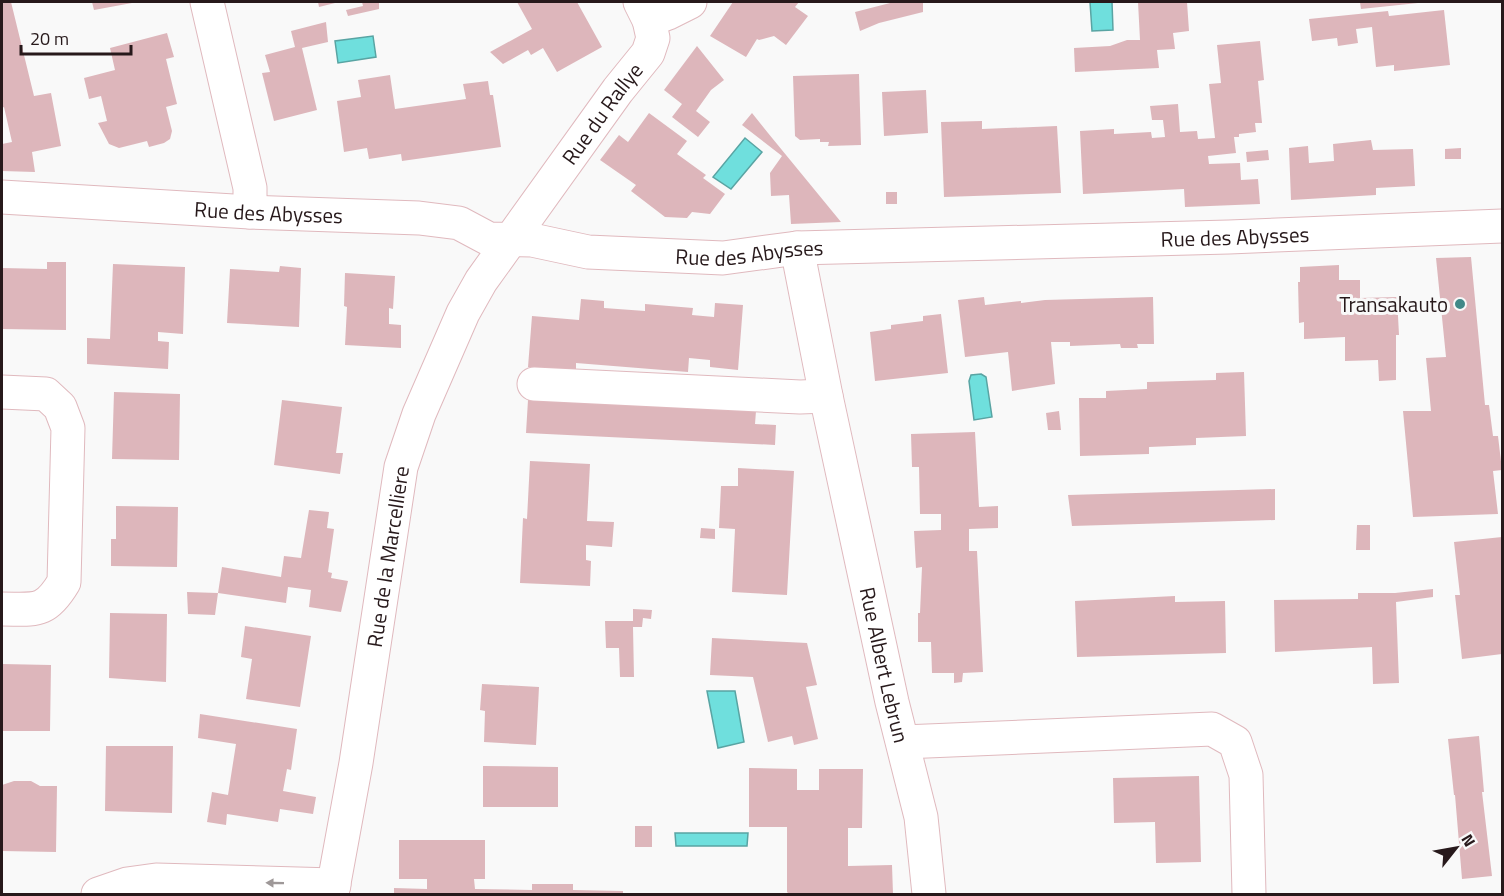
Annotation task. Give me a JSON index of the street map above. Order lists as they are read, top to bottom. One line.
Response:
{"streets":{"street":["Rue du Rallye","Rue des Abysses","Rue de la Marcelliere","Rue Albert Lebrun"]},"crossings":[["Rue du Rallye","Rue des Abysses"],["Rue du Rallye","Rue de la Marcelliere"],["Rue des Abysses","Rue de la Marcelliere"],["Rue des Abysses","Rue Albert Lebrun"]],"places":["Transakauto"],"scale_bar":"20 m","north":"top right"}
